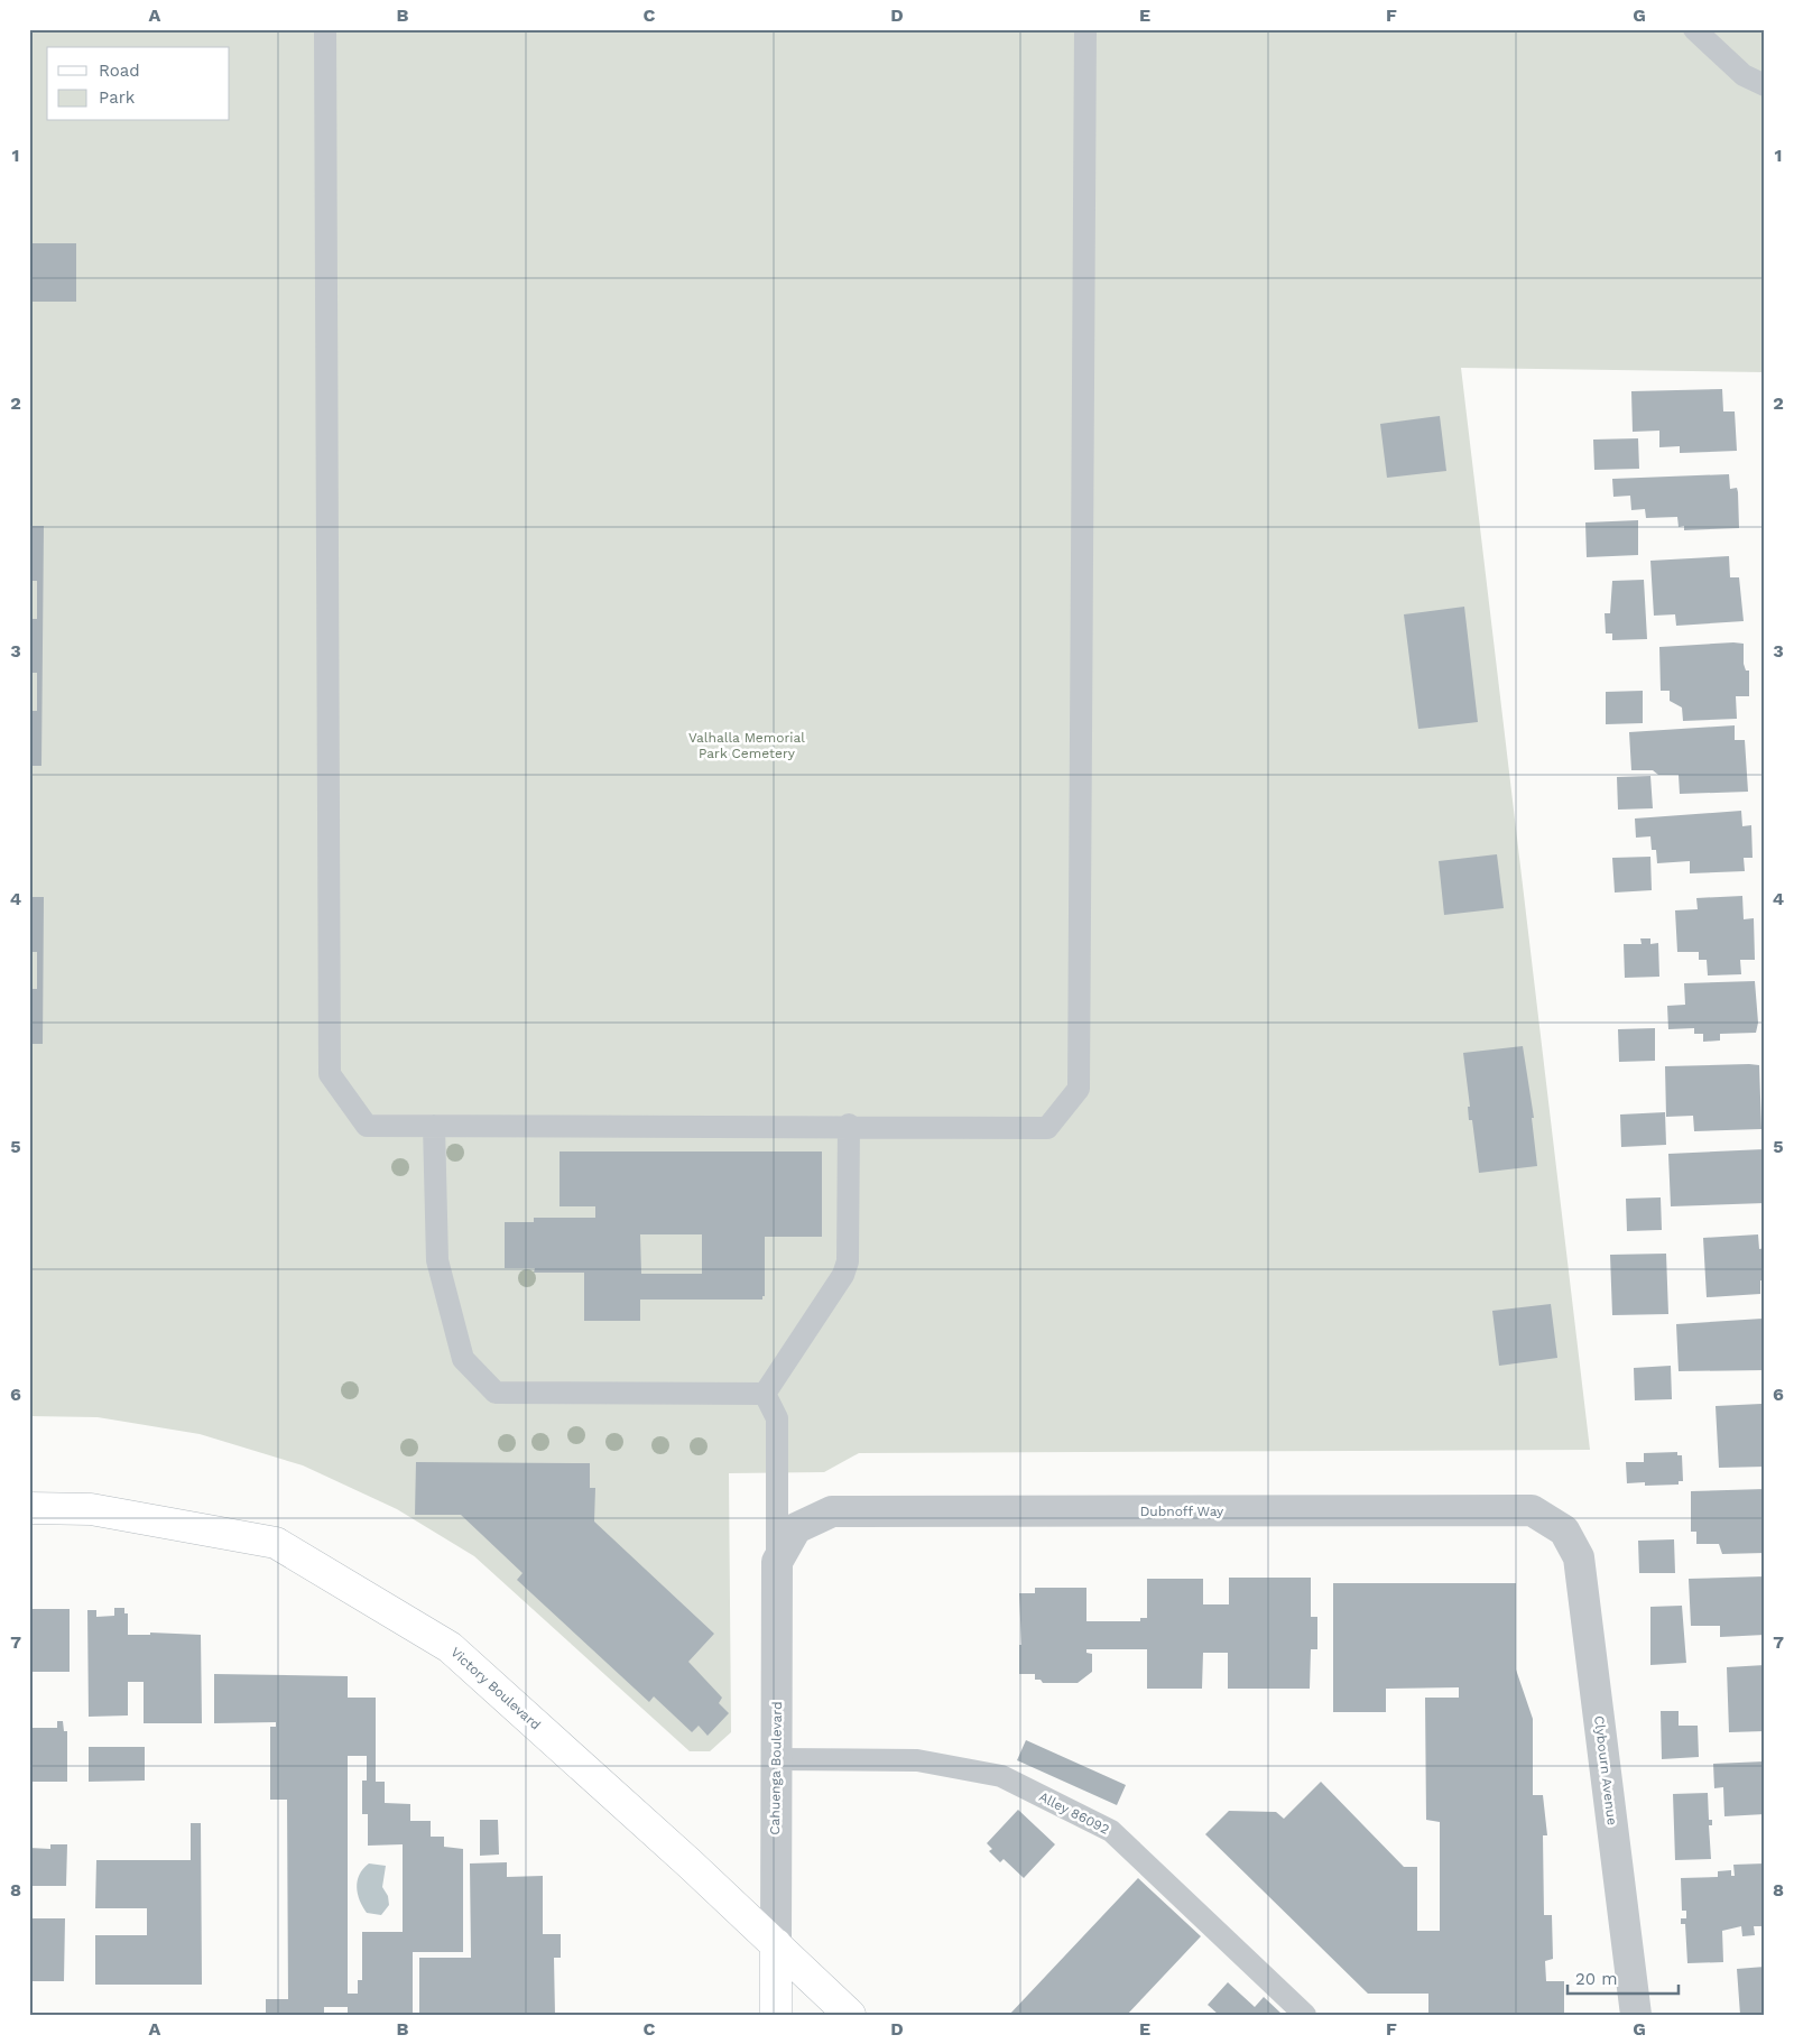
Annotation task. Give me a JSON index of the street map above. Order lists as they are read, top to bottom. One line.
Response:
{"streets":{"main road":["Victory Boulevard","Cahuenga Boulevard"],"street":["Dubnoff Way","Clybourn Avenue"],"lane":["Alley 86092"]},"crossings":[["Dubnoff Way","Cahuenga Boulevard"],["Dubnoff Way","Clybourn Avenue"],["Victory Boulevard","Cahuenga Boulevard"],["Cahuenga Boulevard","Alley 86092"]],"parks":["Valhalla Memorial Park Cemetery"],"legend":["Road","Park"],"scale_bar":"20 m","grid":{"columns":["A","B","C","D","E","F","G"],"rows":["1","2","3","4","5","6","7","8"]}}
